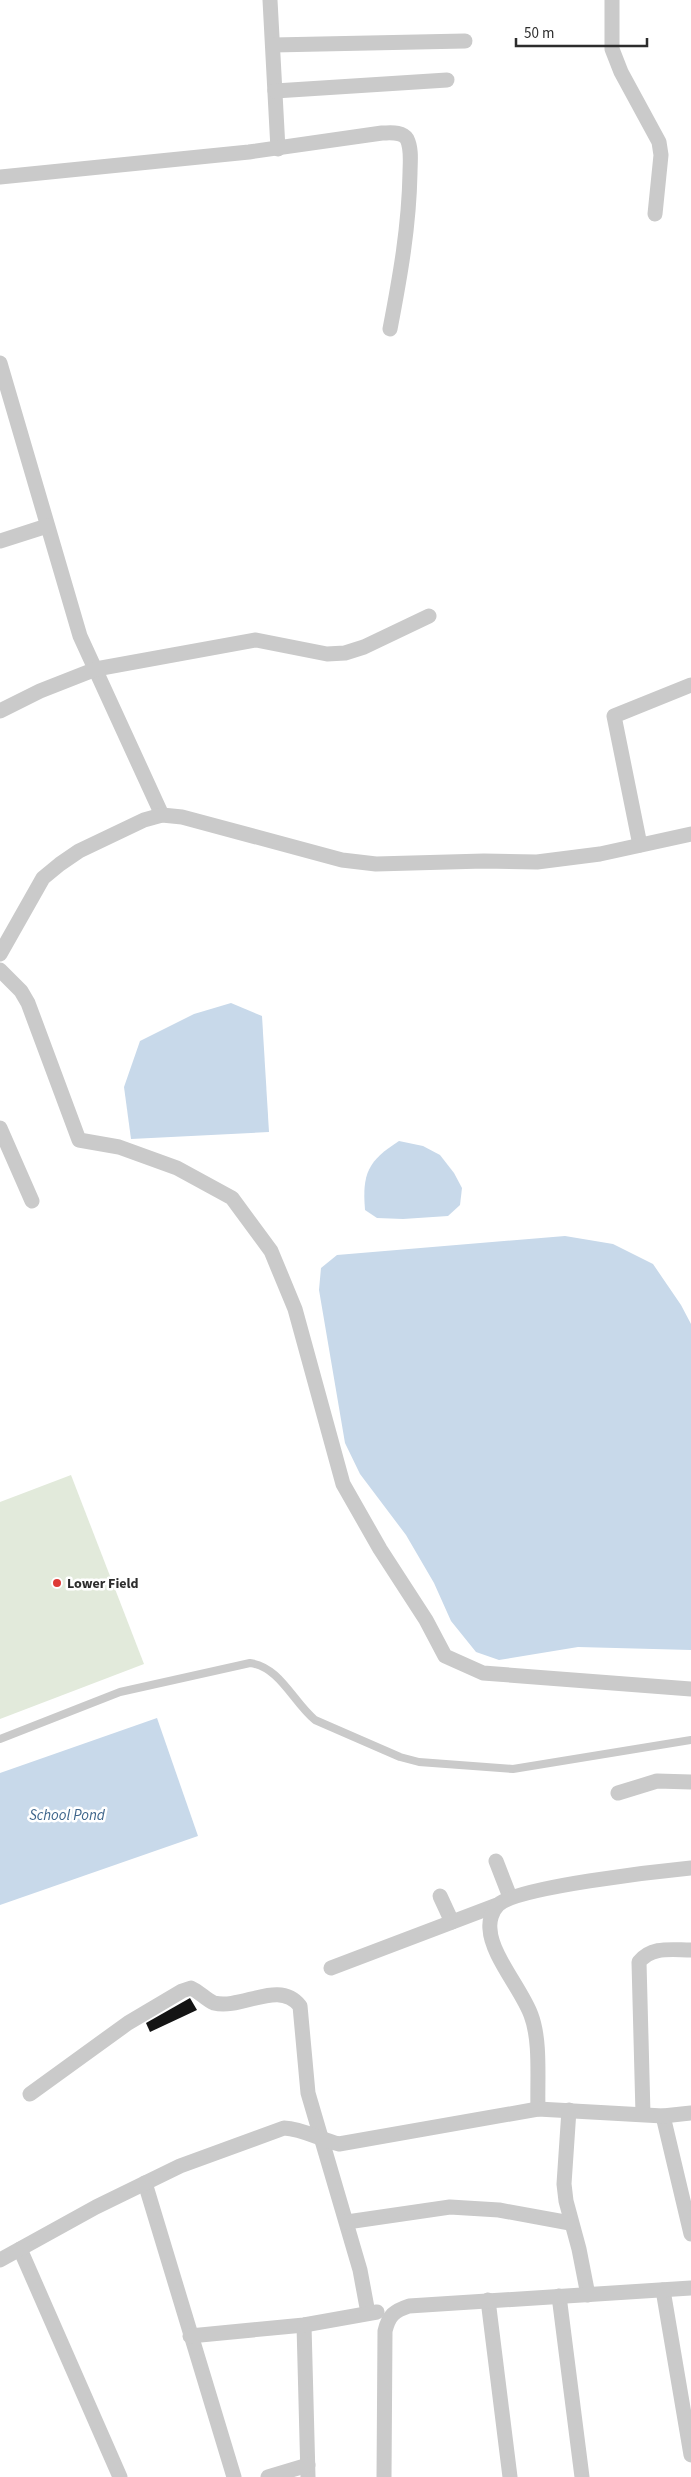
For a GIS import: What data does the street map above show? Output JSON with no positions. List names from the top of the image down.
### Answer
{
  "water": ["School Pond"],
  "places": ["Lower Field"],
  "scale_bar": "50 m"
}
